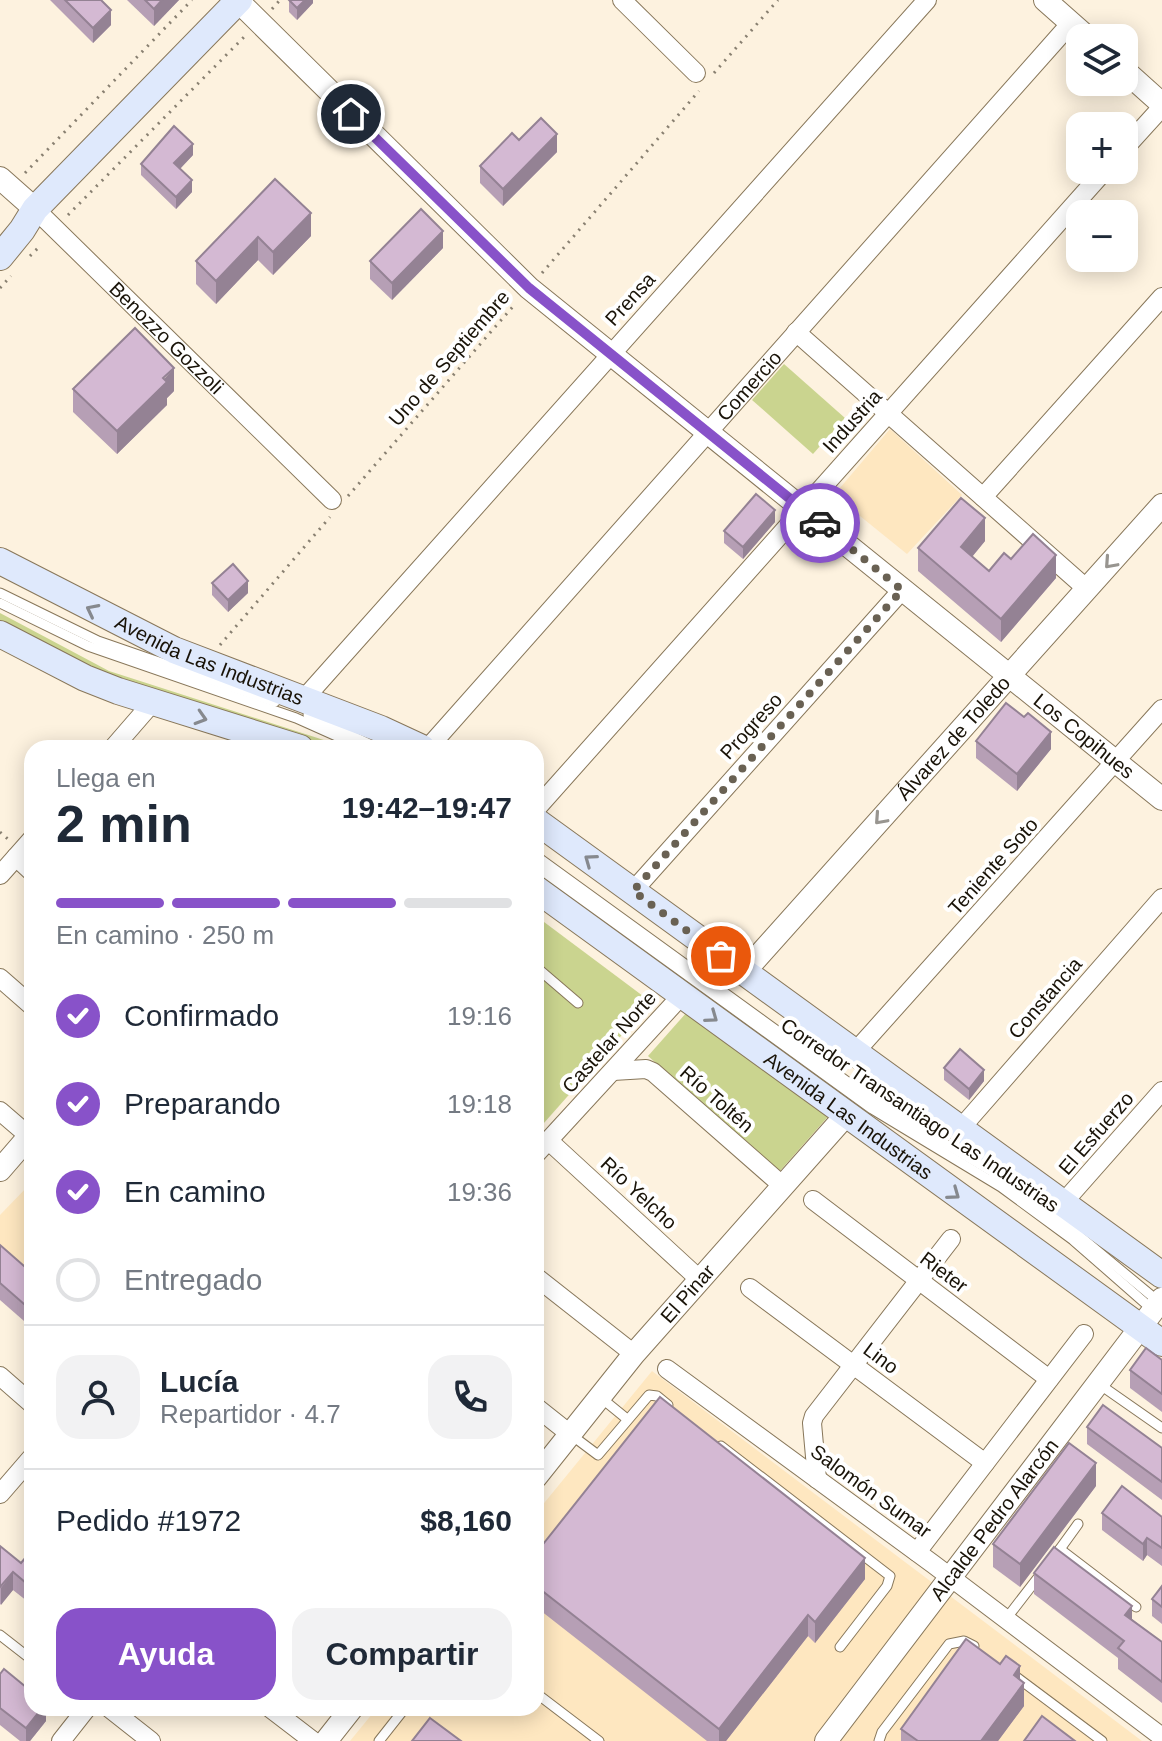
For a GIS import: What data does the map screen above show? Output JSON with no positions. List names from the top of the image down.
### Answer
{
  "streets": {
    "main road": ["Avenida Las Industrias"],
    "street": [
      "Prensa",
      "Benozzo Gozzoli",
      "Comercio",
      "Industria",
      "Progreso",
      "Los Copihues",
      "Álvarez de Toledo",
      "Teniente Soto",
      "Constancia",
      "Castelar Norte",
      "Río Toltén",
      "El Esfuerzo",
      "Río Yelcho",
      "Rieter",
      "El Pinar",
      "Lino",
      "Salomón Sumar",
      "Alcalde Pedro Alarcón"
    ],
    "lane": ["Corredor Transantiago Las Industrias"],
    "path": ["Uno de Septiembre"]
  },
  "crossings": [
    ["Prensa", "Avenida Las Industrias"],
    ["Prensa", "Los Copihues"],
    ["Uno de Septiembre", "Avenida Las Industrias"],
    ["Uno de Septiembre", "Los Copihues"],
    ["Comercio", "Los Copihues"],
    ["Industria", "Los Copihues"],
    ["Avenida Las Industrias", "Castelar Norte"],
    ["Avenida Las Industrias", "Corredor Transantiago Las Industrias"],
    ["Avenida Las Industrias", "El Pinar"],
    ["Avenida Las Industrias", "Alcalde Pedro Alarcón"],
    ["Progreso", "Los Copihues"],
    ["Los Copihues", "Álvarez de Toledo"],
    ["Los Copihues", "Teniente Soto"],
    ["Castelar Norte", "Río Toltén"],
    ["Río Toltén", "El Pinar"],
    ["Corredor Transantiago Las Industrias", "Alcalde Pedro Alarcón"],
    ["Río Yelcho", "El Pinar"],
    ["Salomón Sumar", "Alcalde Pedro Alarcón"]
  ],
  "one_way": ["Álvarez de Toledo"],
  "page": {
    "map_buttons": ["+", "−"],
    "heading": ["2 min", "Llega en", "19:42–19:47"],
    "panel": [
      "Lucía",
      "Repartidor · 4.7",
      "Pedido #1972",
      "$8,160"
    ],
    "bar": "En camino · 250 m",
    "list": [
      ["Confirmado", "19:16"],
      ["Preparando", "19:18"],
      ["En camino", "19:36"],
      "Entregado"
    ],
    "buttons": ["Ayuda", "Compartir"]
  }
}
